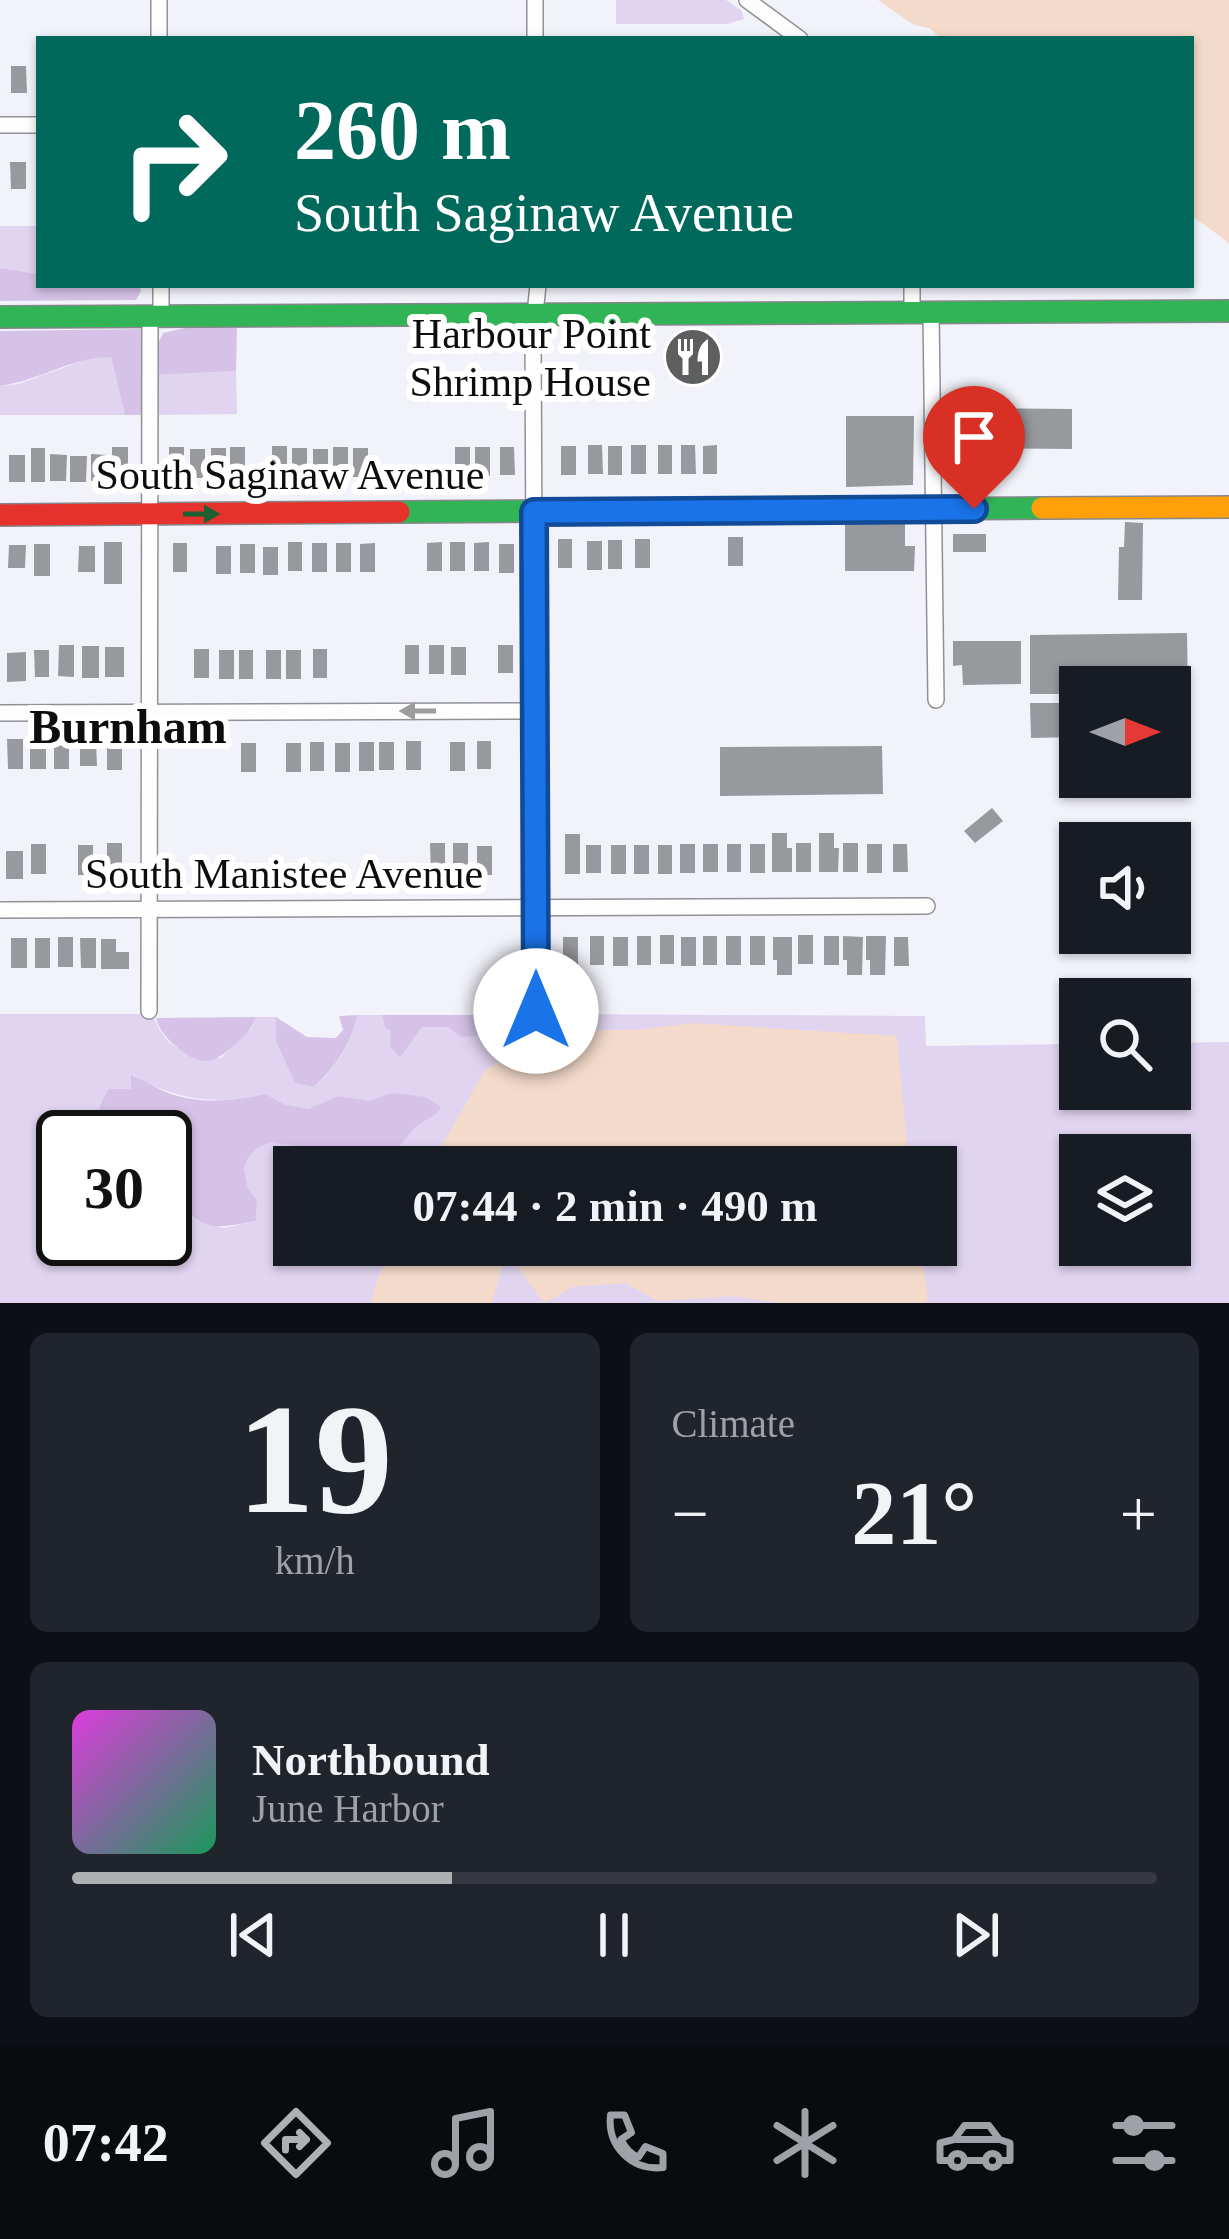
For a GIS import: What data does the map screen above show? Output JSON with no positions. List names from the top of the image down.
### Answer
{
  "streets": {
    "street": ["South Saginaw Avenue", "South Manistee Avenue"]
  },
  "districts": ["Burnham"],
  "places": {
    "restaurant": ["Harbour Point Shrimp House"]
  },
  "north": "right",
  "page": {
    "turn": ["260 m", "South Saginaw Avenue"],
    "limit": "30",
    "trip": "07:44 · 2 min · 490 m",
    "tile": [
      ["19", "km/h"],
      "Climate"
    ],
    "heat": ["−", "21°", "+"],
    "song": ["Northbound", "June Harbor"],
    "tabs": "07:42"
  }
}
